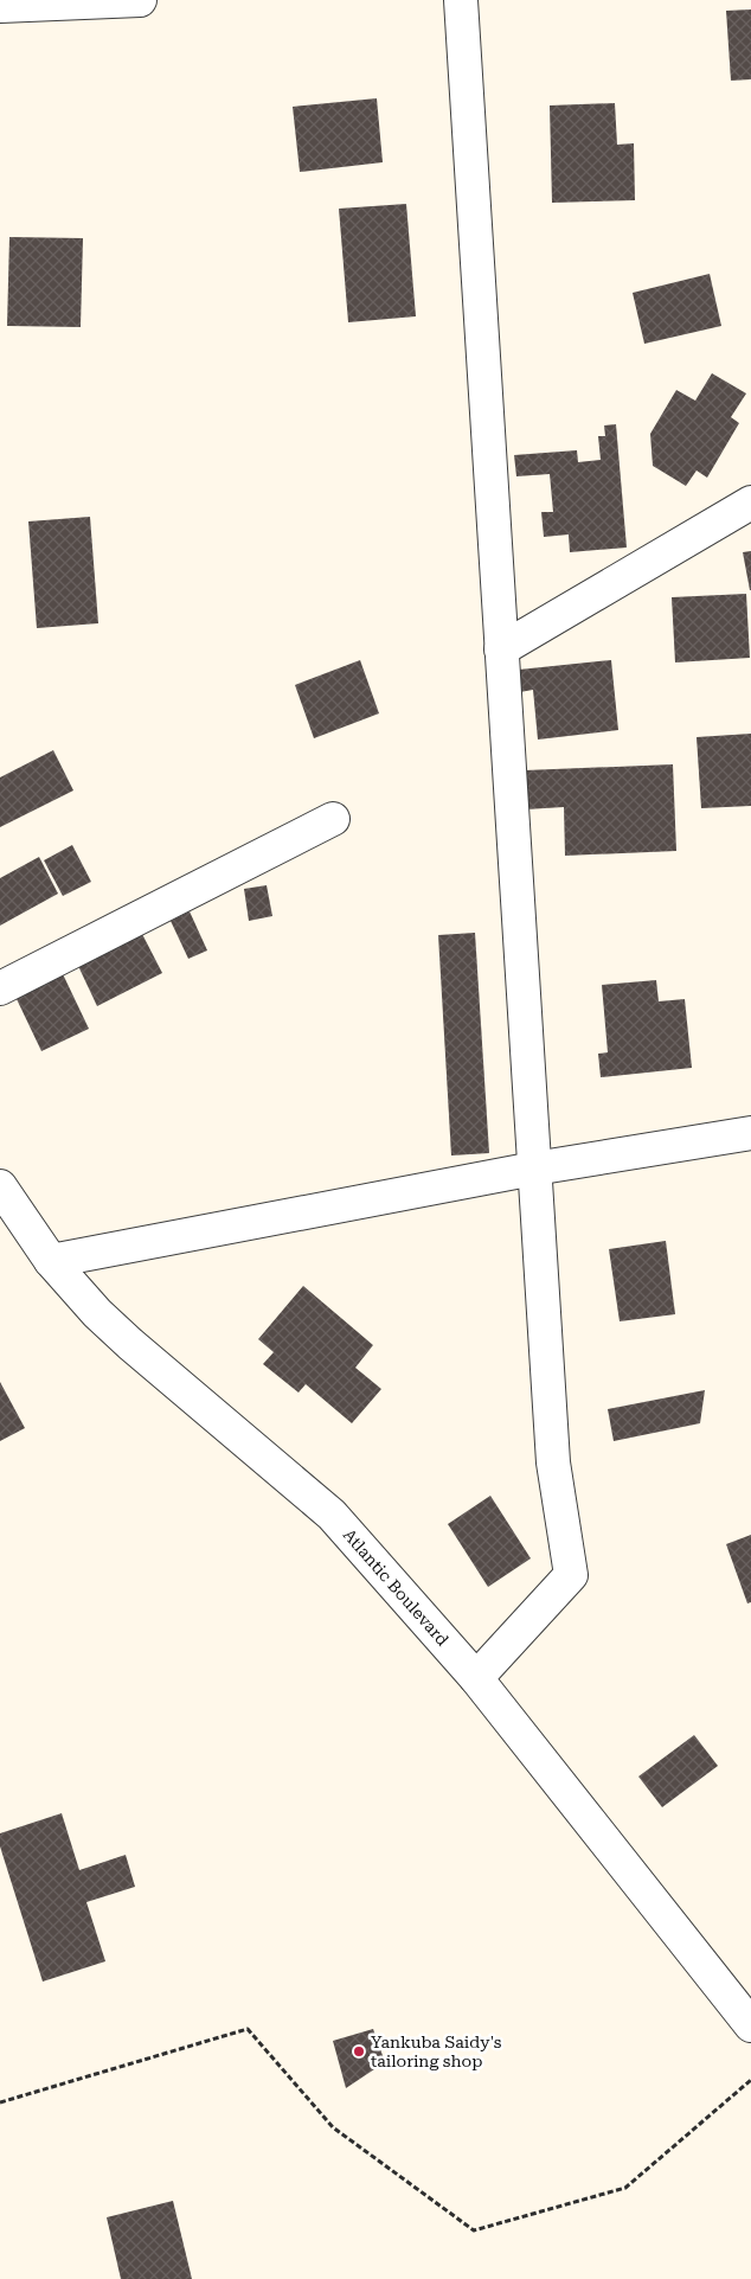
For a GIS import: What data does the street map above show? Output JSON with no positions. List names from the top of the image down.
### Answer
{
  "streets": {
    "street": ["Atlantic Boulevard"]
  },
  "places": ["Yankuba Saidy's tailoring shop"]
}
